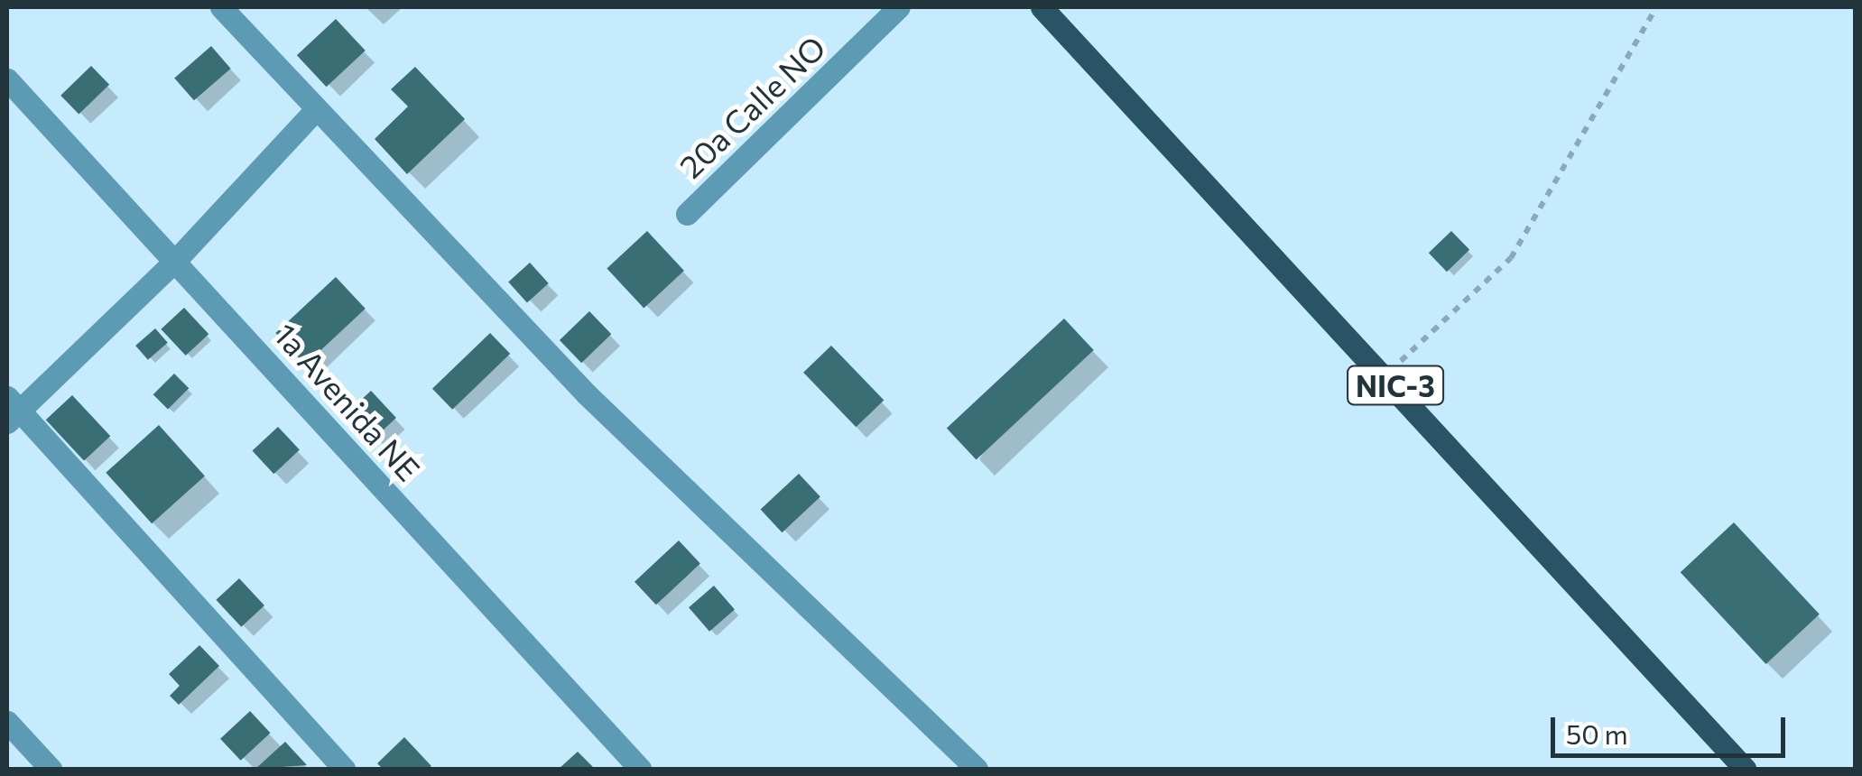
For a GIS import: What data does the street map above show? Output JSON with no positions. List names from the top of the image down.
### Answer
{
  "streets": {
    "main road": ["NIC-3"],
    "street": ["20a Calle NO", "1a Avenida NE"]
  },
  "scale_bar": "50 m"
}
